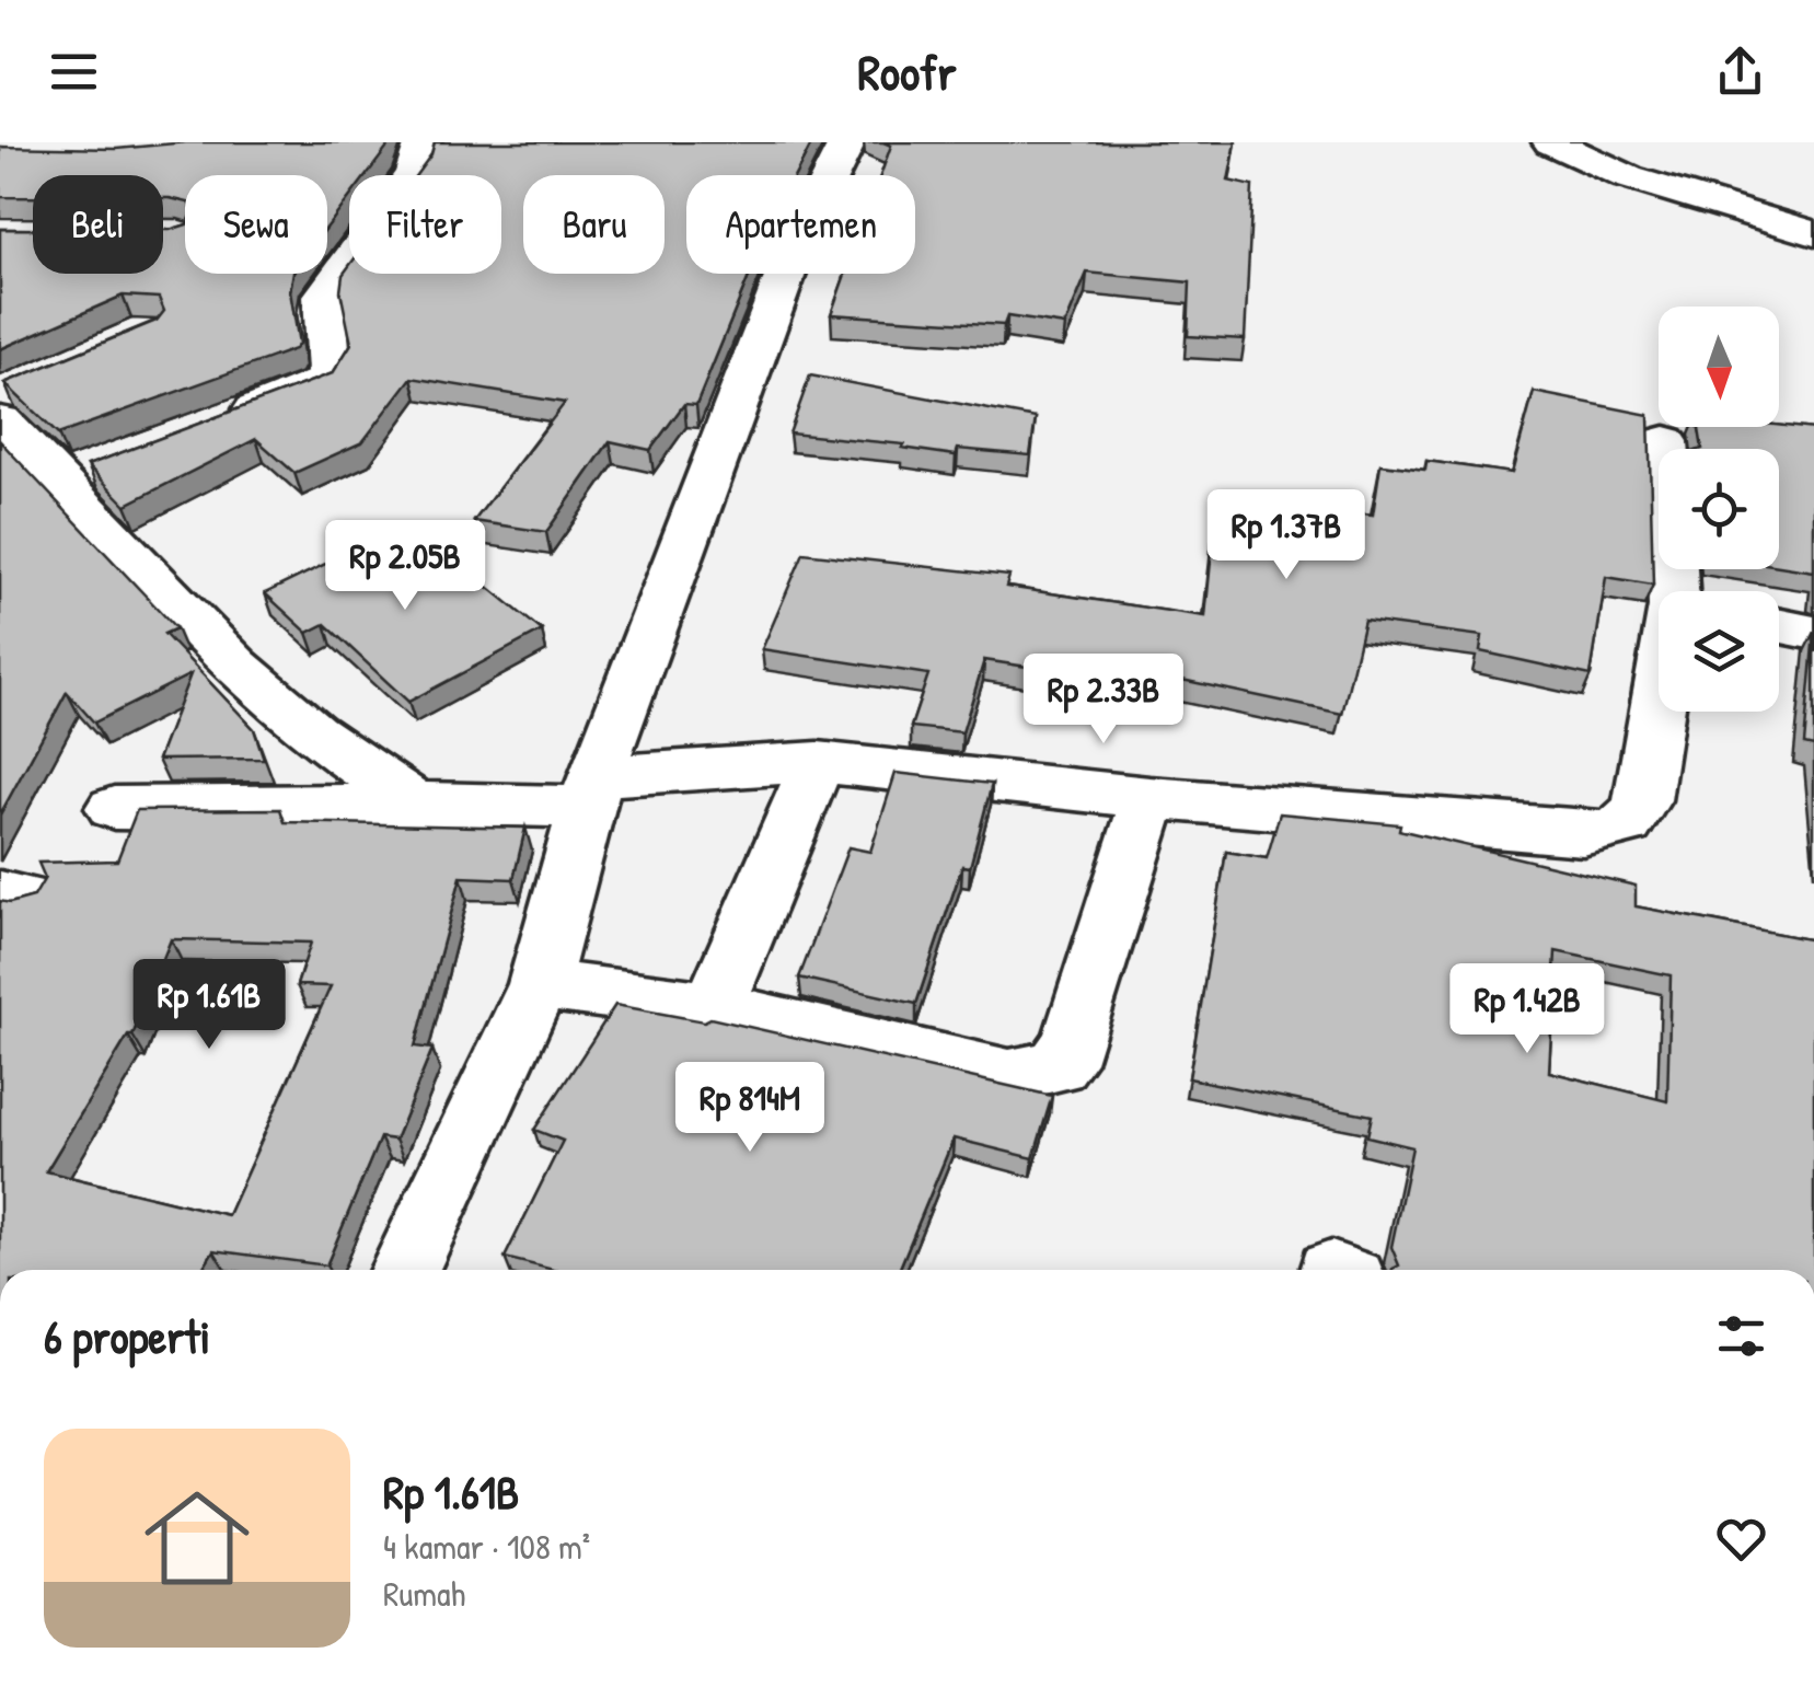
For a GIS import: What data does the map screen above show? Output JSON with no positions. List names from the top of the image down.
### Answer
{
  "north": "bottom",
  "page": {
    "header": "Roofr",
    "chip": [
      "Beli",
      "Sewa",
      "Filter",
      "Baru",
      "Apartemen"
    ],
    "price": [
      "Rp 1.37B",
      "Rp 2.05B",
      "Rp 2.33B",
      "Rp 1.61B",
      "Rp 1.42B",
      "Rp 814M"
    ],
    "heading": "6 properti",
    "list": [
      {
        "name": "Rp 1.61B",
        "note": "4 kamar · 108 m² · Rumah"
      }
    ]
  }
}
